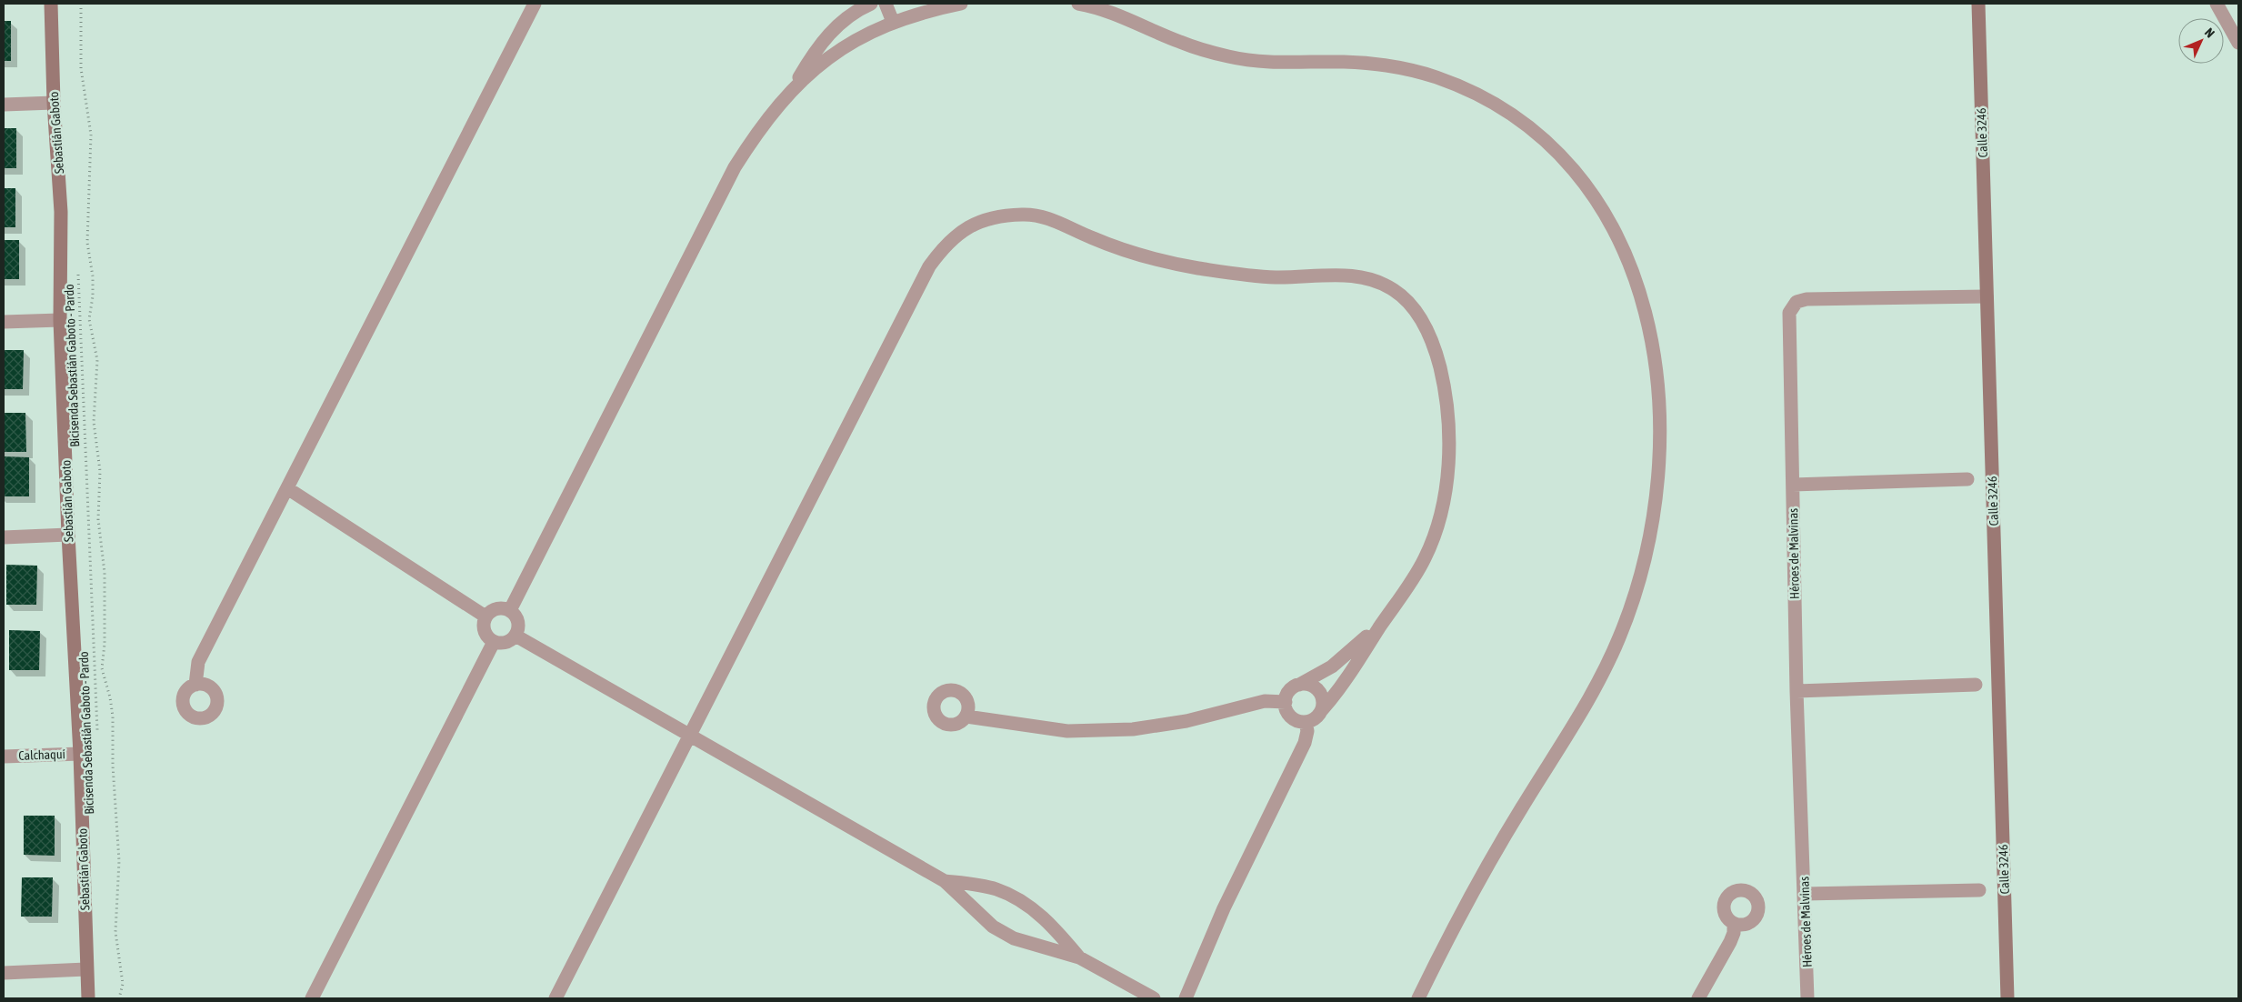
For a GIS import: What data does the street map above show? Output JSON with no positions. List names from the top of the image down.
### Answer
{
  "streets": {
    "street": [
      "Sebastián Gaboto",
      "Calle 3246",
      "Héroes de Malvinas",
      "Calchaquí"
    ],
    "path": ["Bicisenda Sebastián Gaboto - Pardo"]
  },
  "crossings": [
    ["Sebastián Gaboto", "Calchaquí"],
    ["Calle 3246", "Héroes de Malvinas"]
  ],
  "north": "top right"
}
